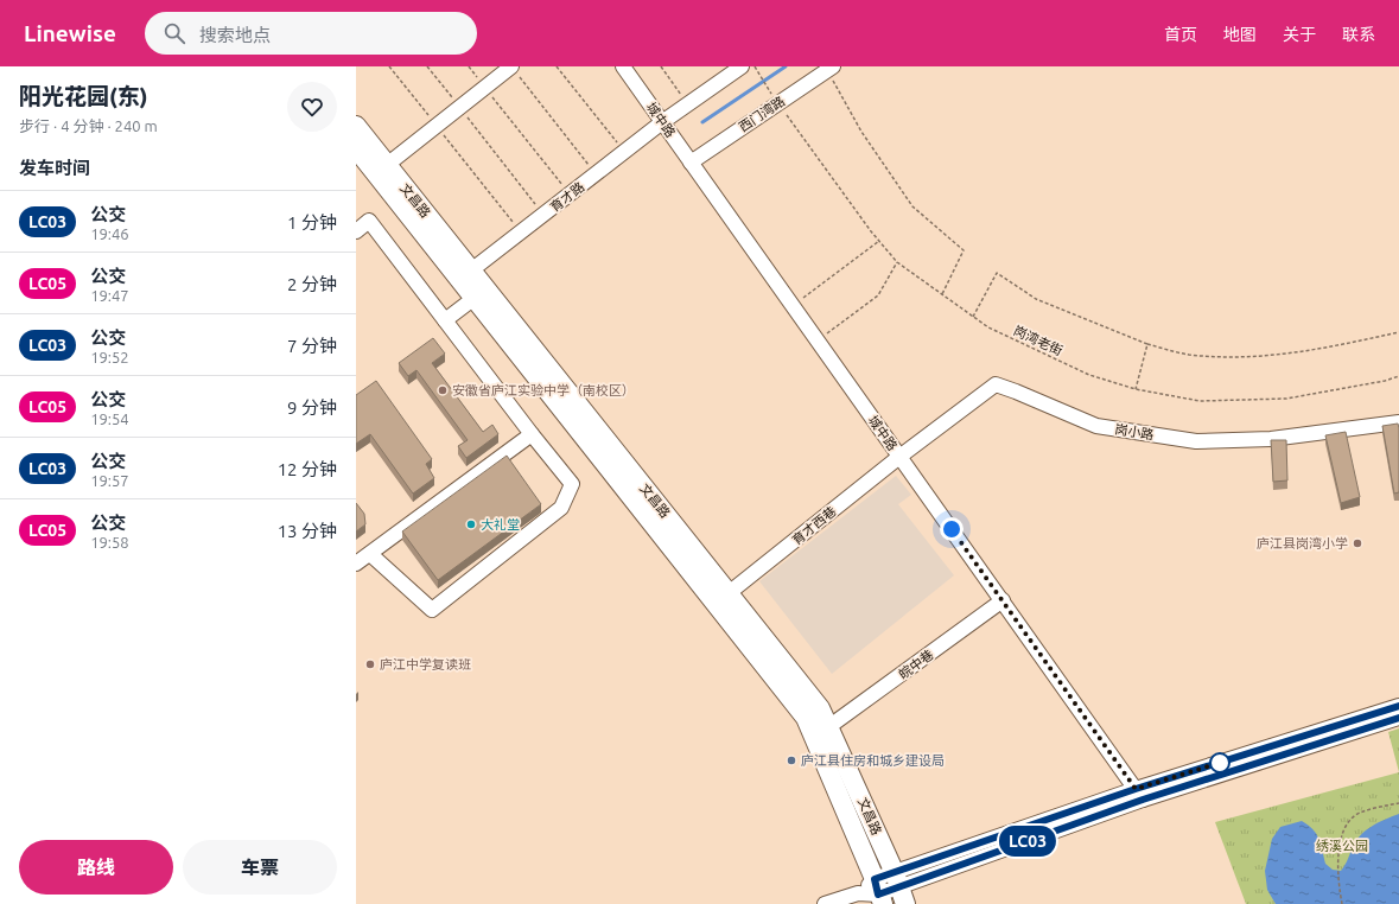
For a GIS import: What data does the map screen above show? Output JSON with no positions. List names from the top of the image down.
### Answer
{
  "streets": {
    "main road": ["文昌路"],
    "street": [
      "西门湾路",
      "城中路",
      "育才路",
      "岗小路",
      "育才西巷",
      "皖中巷"
    ],
    "path": ["岗湾老街"]
  },
  "crossings": [
    ["西门湾路", "城中路"],
    ["西门湾路", "岗湾老街"],
    ["城中路", "育才路"],
    ["城中路", "岗小路"],
    ["城中路", "育才西巷"],
    ["城中路", "皖中巷"],
    ["育才路", "文昌路"],
    ["文昌路", "育才西巷"],
    ["文昌路", "皖中巷"],
    ["岗小路", "育才西巷"]
  ],
  "parks": ["绣溪公园"],
  "places": [
    "安徽省庐江实验中学（南校区）",
    "大礼堂",
    "庐江县岗湾小学",
    "庐江中学复读班",
    "庐江县住房和城乡建设局"
  ],
  "lines": ["bus line LC03"],
  "page": {
    "header": "Linewise",
    "search": "搜索地点",
    "nav": [
      "首页",
      "地图",
      "关于",
      "联系"
    ],
    "heading": [
      ["阳光花园(东)", "步行 · 4 分钟 · 240 m"],
      "发车时间"
    ],
    "on_map": "LC03",
    "list": [
      {
        "mark": "LC03",
        "name": "公交",
        "note": "19:46",
        "value": "1 分钟"
      },
      {
        "mark": "LC05",
        "name": "公交",
        "note": "19:47",
        "value": "2 分钟"
      },
      {
        "mark": "LC03",
        "name": "公交",
        "note": "19:52",
        "value": "7 分钟"
      },
      {
        "mark": "LC05",
        "name": "公交",
        "note": "19:54",
        "value": "9 分钟"
      },
      {
        "mark": "LC03",
        "name": "公交",
        "note": "19:57",
        "value": "12 分钟"
      },
      {
        "mark": "LC05",
        "name": "公交",
        "note": "19:58",
        "value": "13 分钟"
      }
    ],
    "buttons": ["路线", "车票"]
  }
}
